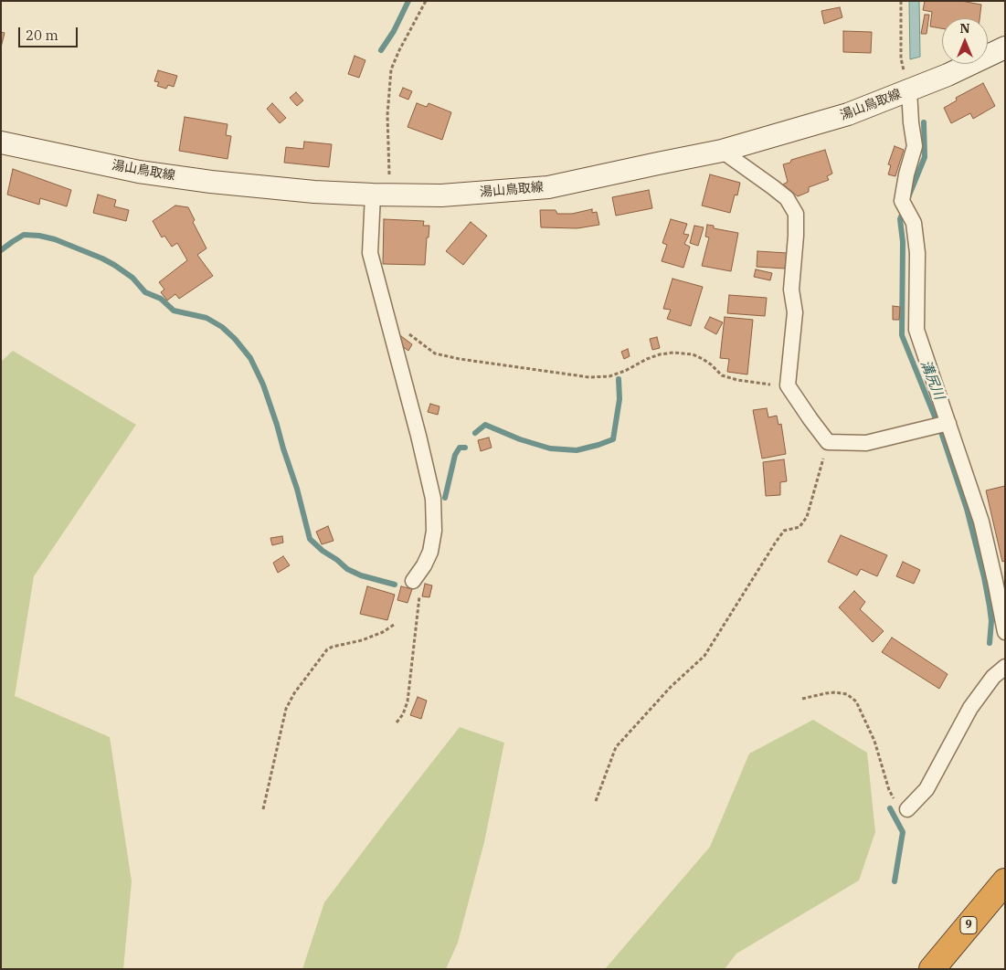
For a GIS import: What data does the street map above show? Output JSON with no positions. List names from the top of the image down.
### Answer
{
  "streets": {
    "highway": ["9"],
    "main road": ["湯山鳥取線"]
  },
  "water": ["溝尻川"],
  "scale_bar": "20 m",
  "north": "top"
}
